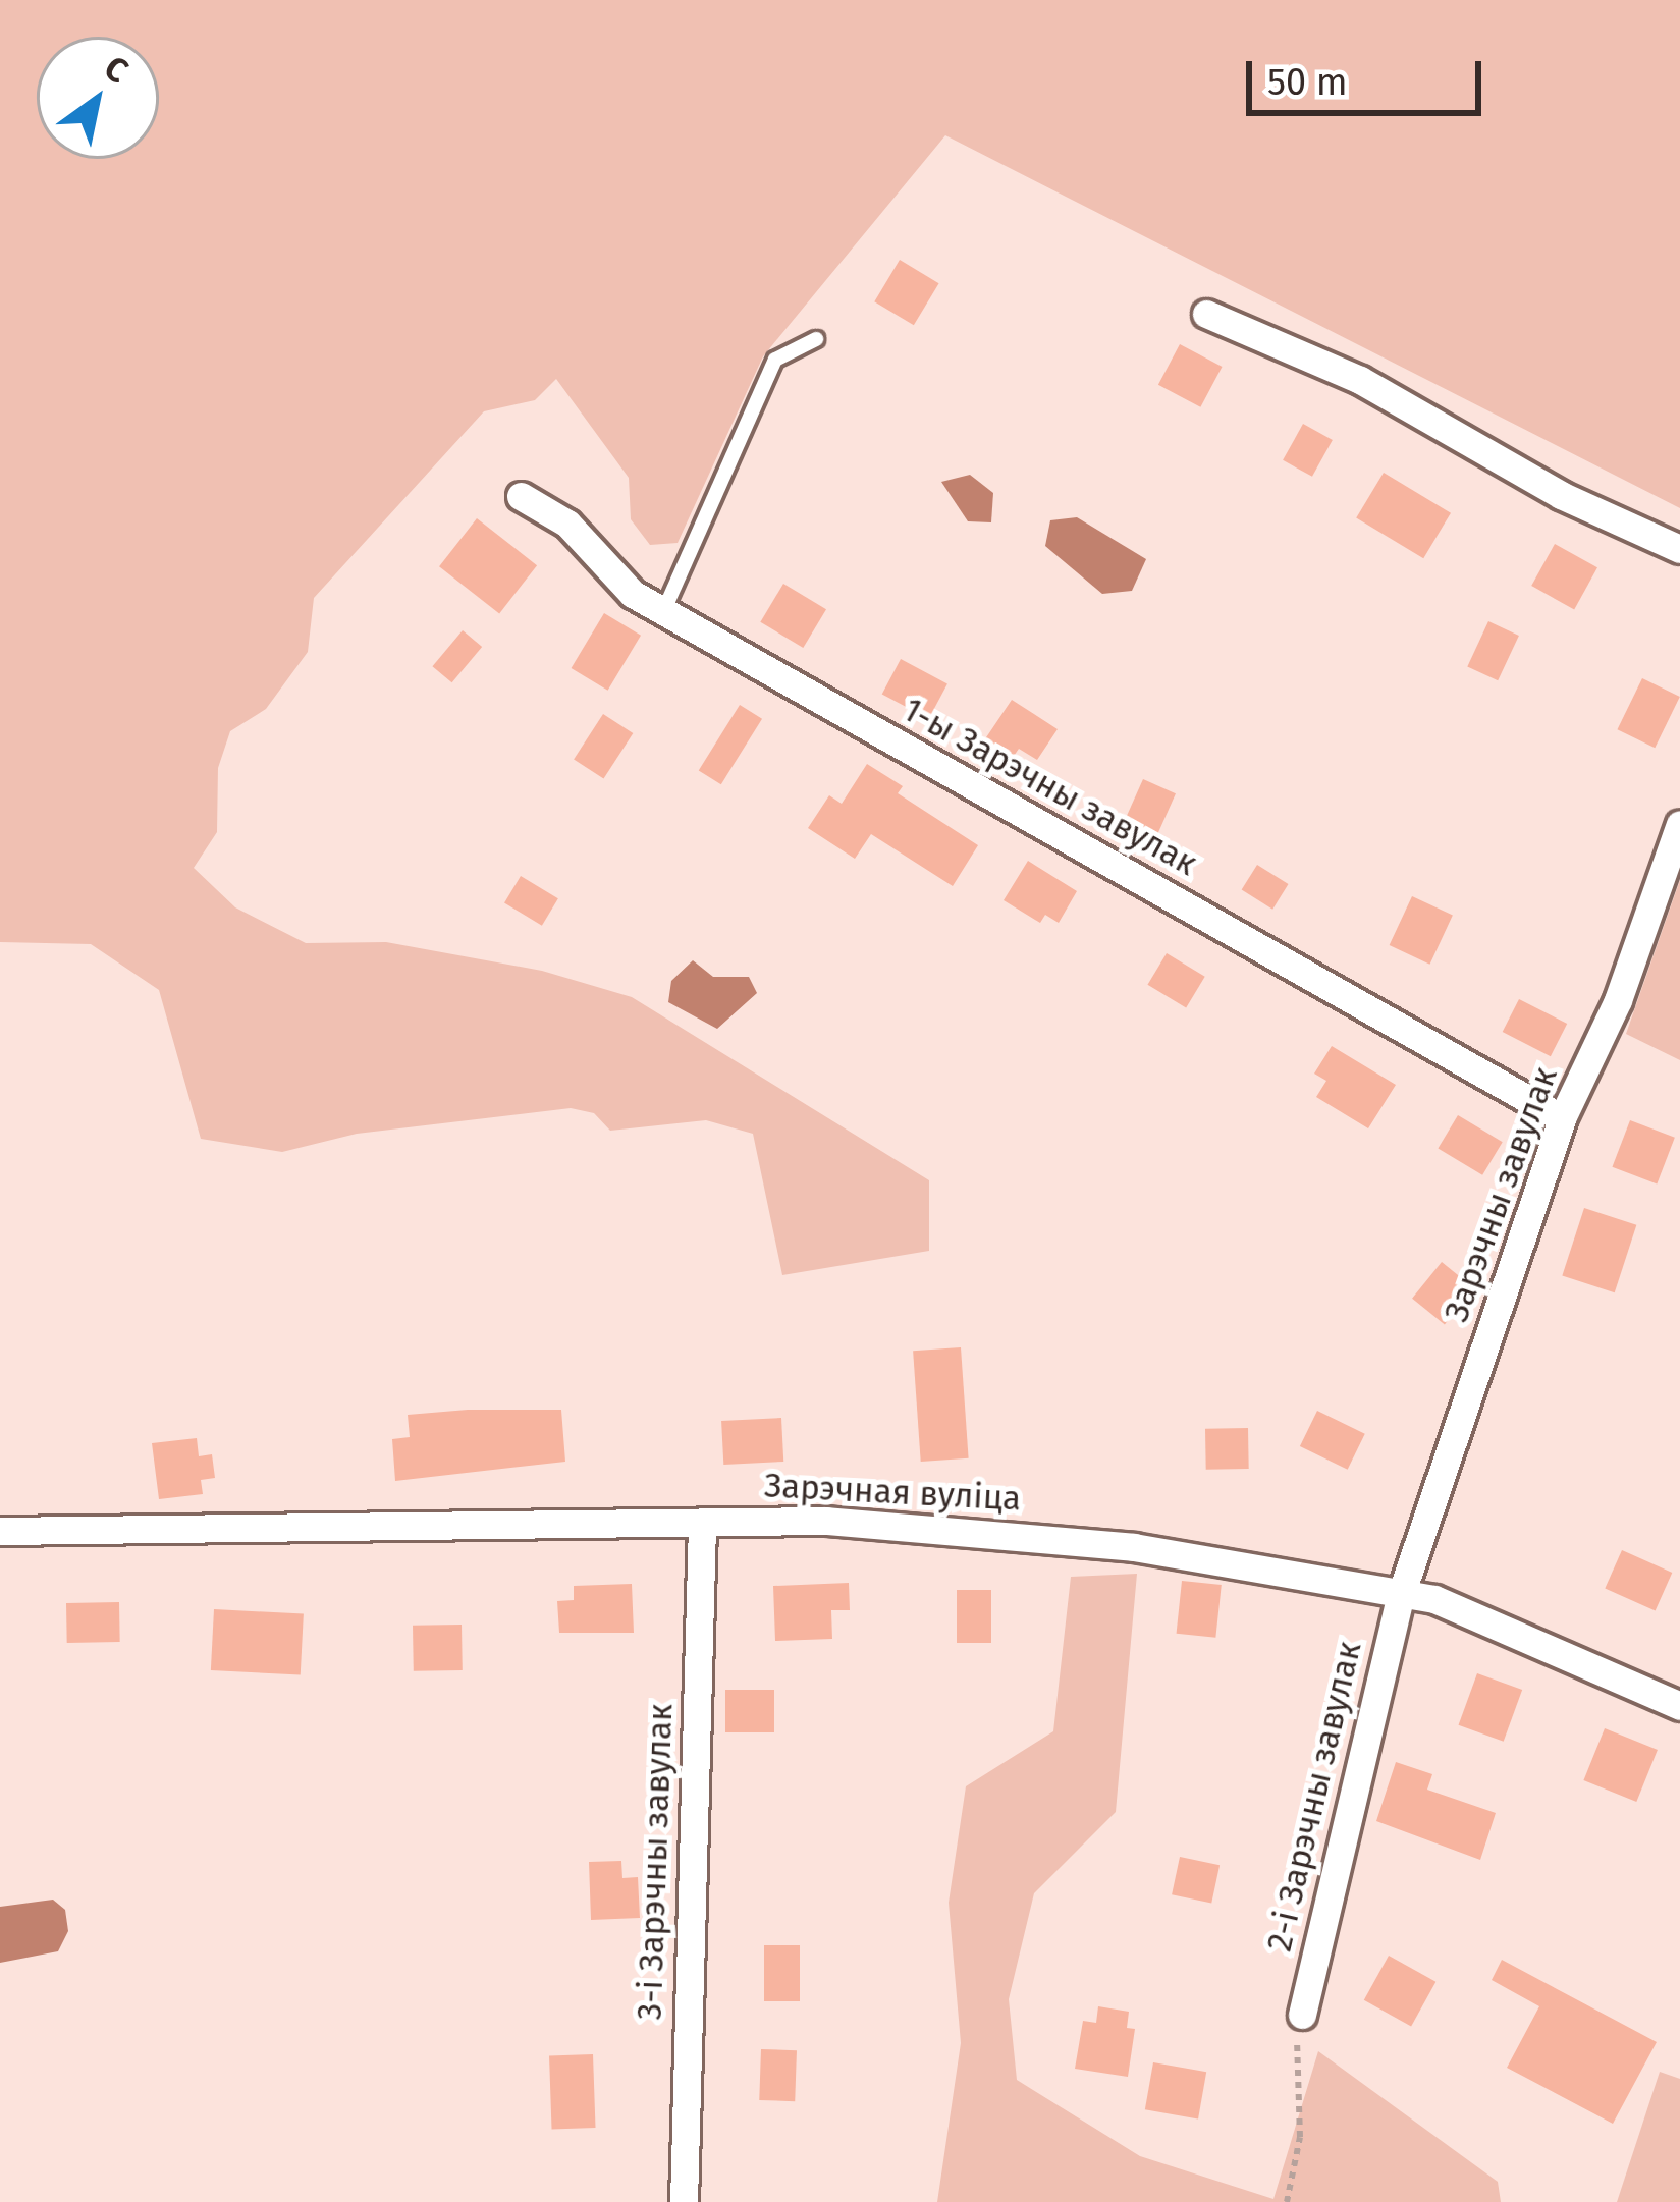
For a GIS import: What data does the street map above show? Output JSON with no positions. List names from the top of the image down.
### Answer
{
  "streets": {
    "street": [
      "1-ы Зарэчны завулак",
      "Зарэчны завулак",
      "Зарэчная вуліца",
      "2-і Зарэчны завулак",
      "3-і Зарэчны завулак"
    ]
  },
  "crossings": [
    ["1-ы Зарэчны завулак", "Зарэчны завулак"],
    ["Зарэчны завулак", "Зарэчная вуліца"],
    ["Зарэчны завулак", "2-і Зарэчны завулак"],
    ["Зарэчная вуліца", "2-і Зарэчны завулак"],
    ["Зарэчная вуліца", "3-і Зарэчны завулак"]
  ],
  "scale_bar": "50 m",
  "north": "top right"
}
